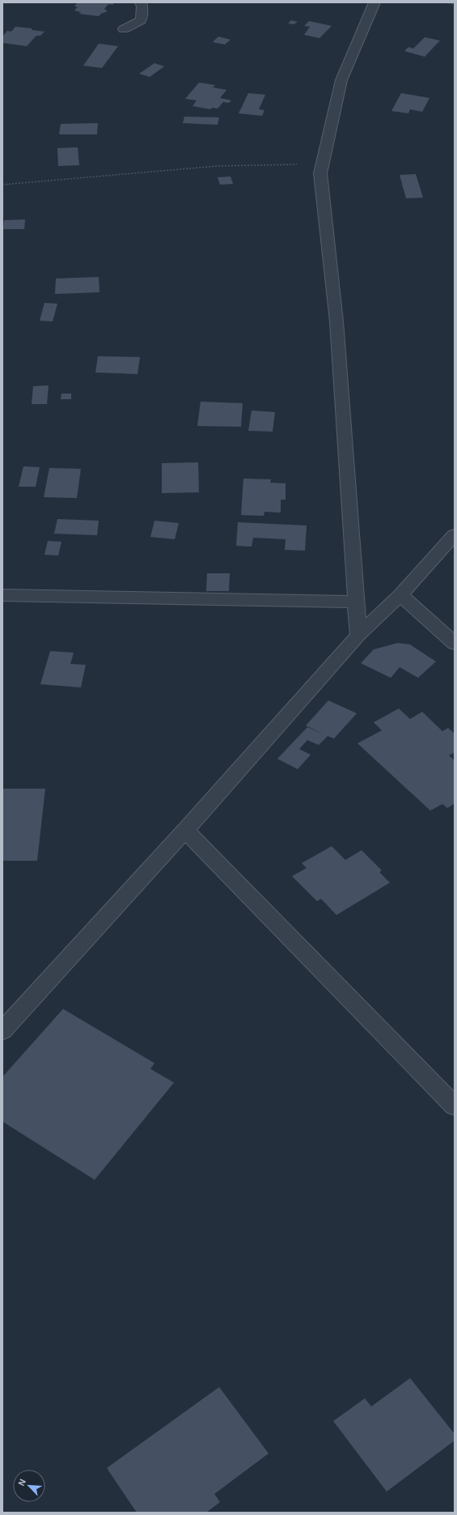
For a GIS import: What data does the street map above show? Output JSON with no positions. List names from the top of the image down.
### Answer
{
  "north": "top left"
}
